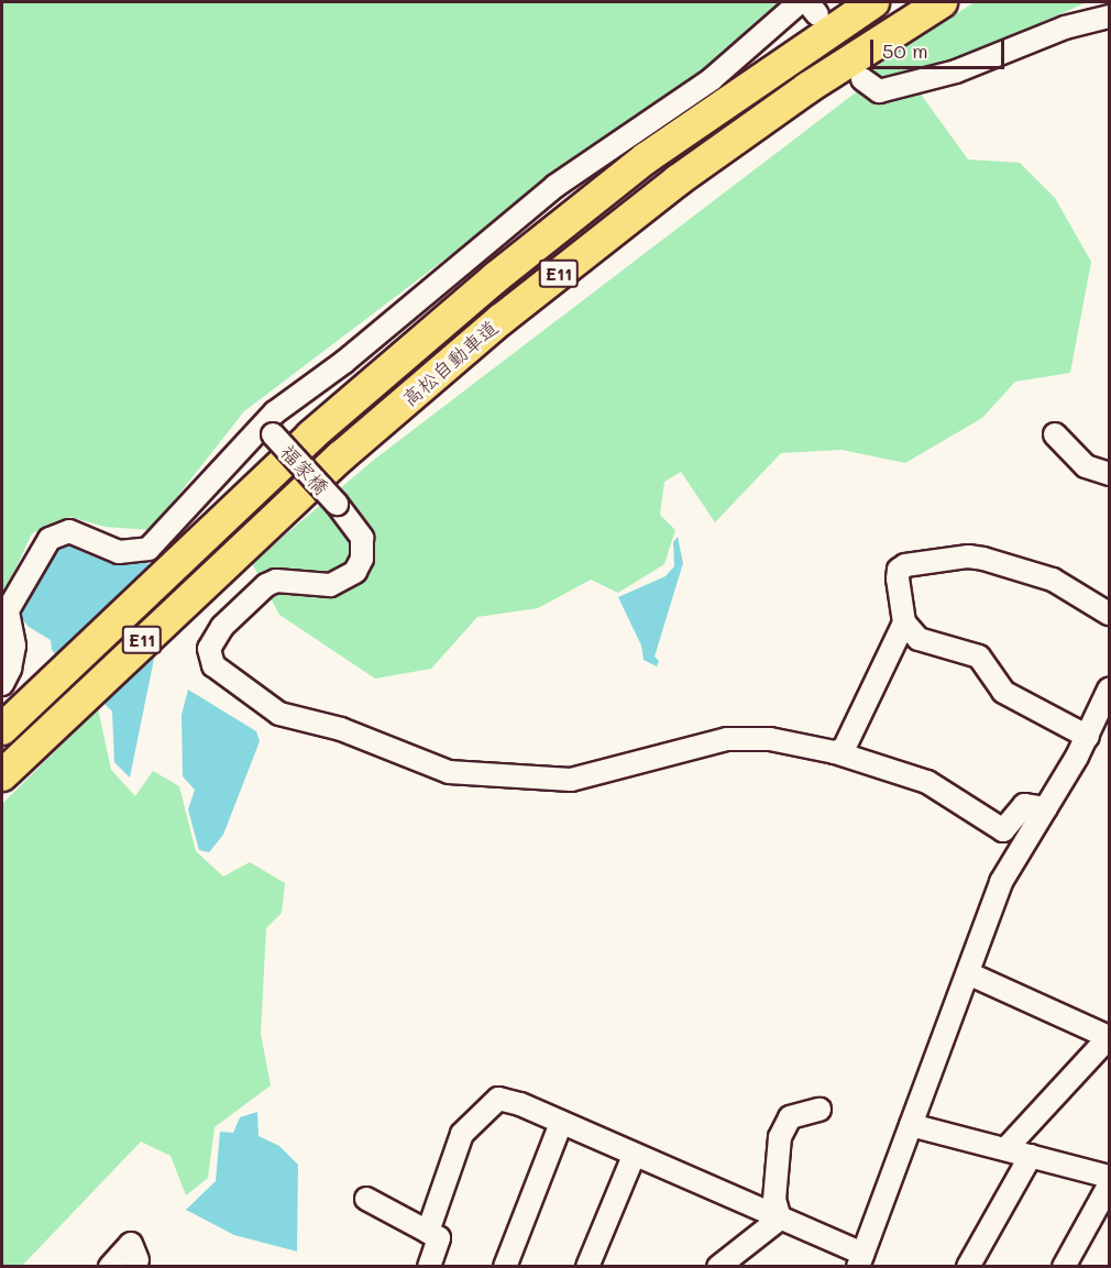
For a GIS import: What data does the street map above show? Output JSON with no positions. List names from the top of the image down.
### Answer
{
  "streets": {
    "highway": ["E11", "高松自動車道"],
    "street": ["福家橋"]
  },
  "scale_bar": "50 m"
}
